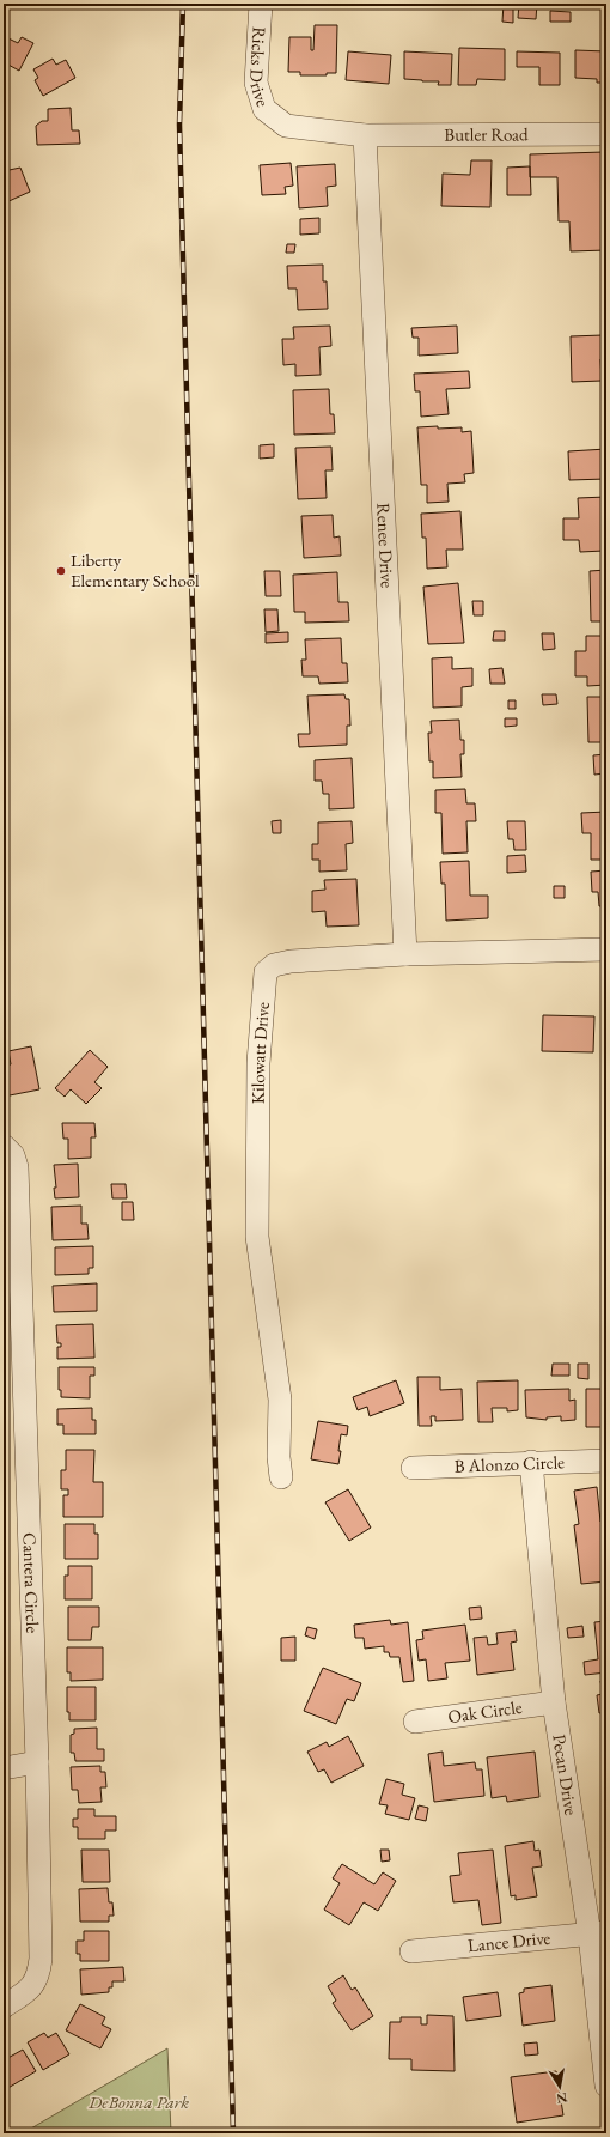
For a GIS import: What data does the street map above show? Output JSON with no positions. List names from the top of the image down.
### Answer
{
  "streets": {
    "street": [
      "Ricks Drive",
      "Butler Road",
      "Renee Drive",
      "Kilowatt Drive",
      "B Alonzo Circle",
      "Cantera Circle",
      "Oak Circle",
      "Pecan Drive",
      "Lance Drive"
    ]
  },
  "crossings": [
    ["Ricks Drive", "Butler Road"],
    ["Ricks Drive", "Renee Drive"],
    ["Butler Road", "Renee Drive"],
    ["Renee Drive", "Kilowatt Drive"],
    ["B Alonzo Circle", "Pecan Drive"],
    ["Oak Circle", "Pecan Drive"],
    ["Pecan Drive", "Lance Drive"]
  ],
  "parks": ["DeBonna Park"],
  "places": ["Liberty Elementary School"],
  "north": "bottom"
}
